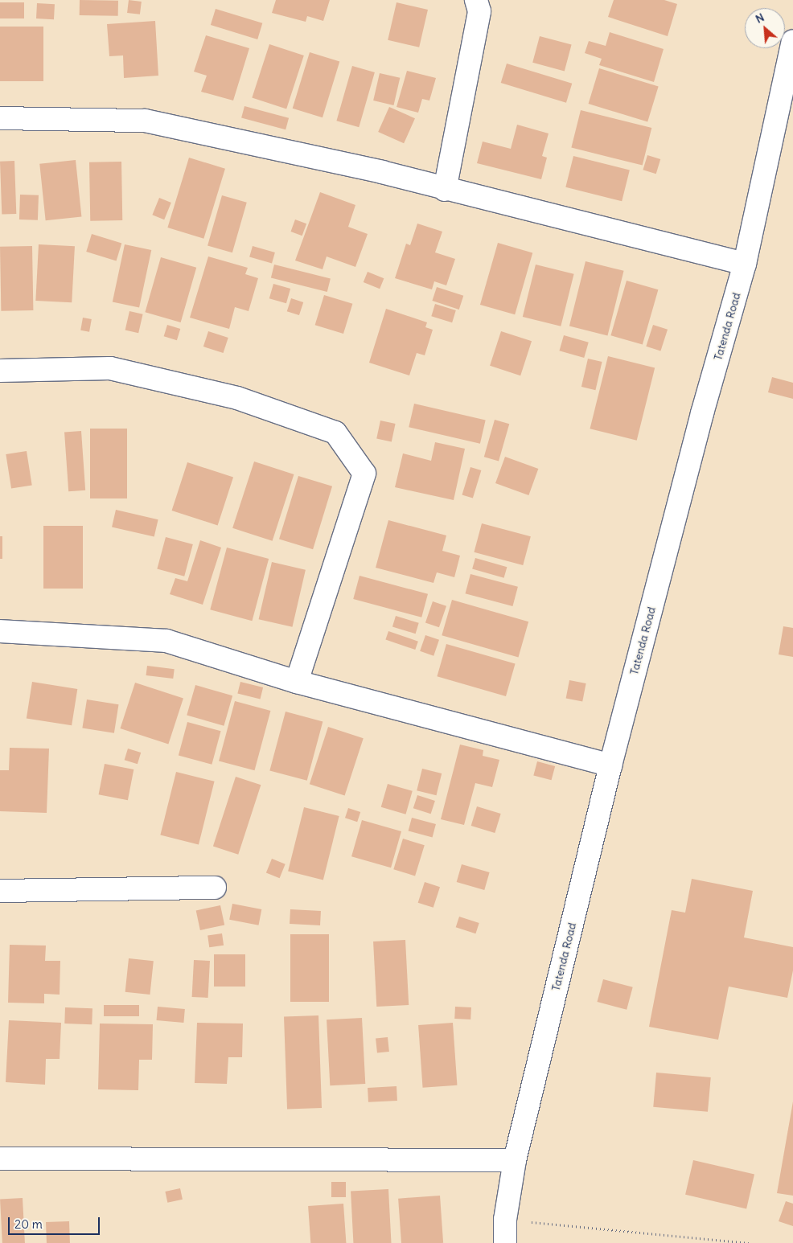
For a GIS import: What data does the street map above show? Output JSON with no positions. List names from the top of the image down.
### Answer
{
  "streets": {
    "street": ["Tatenda Road"]
  },
  "scale_bar": "20 m",
  "north": "top left"
}
